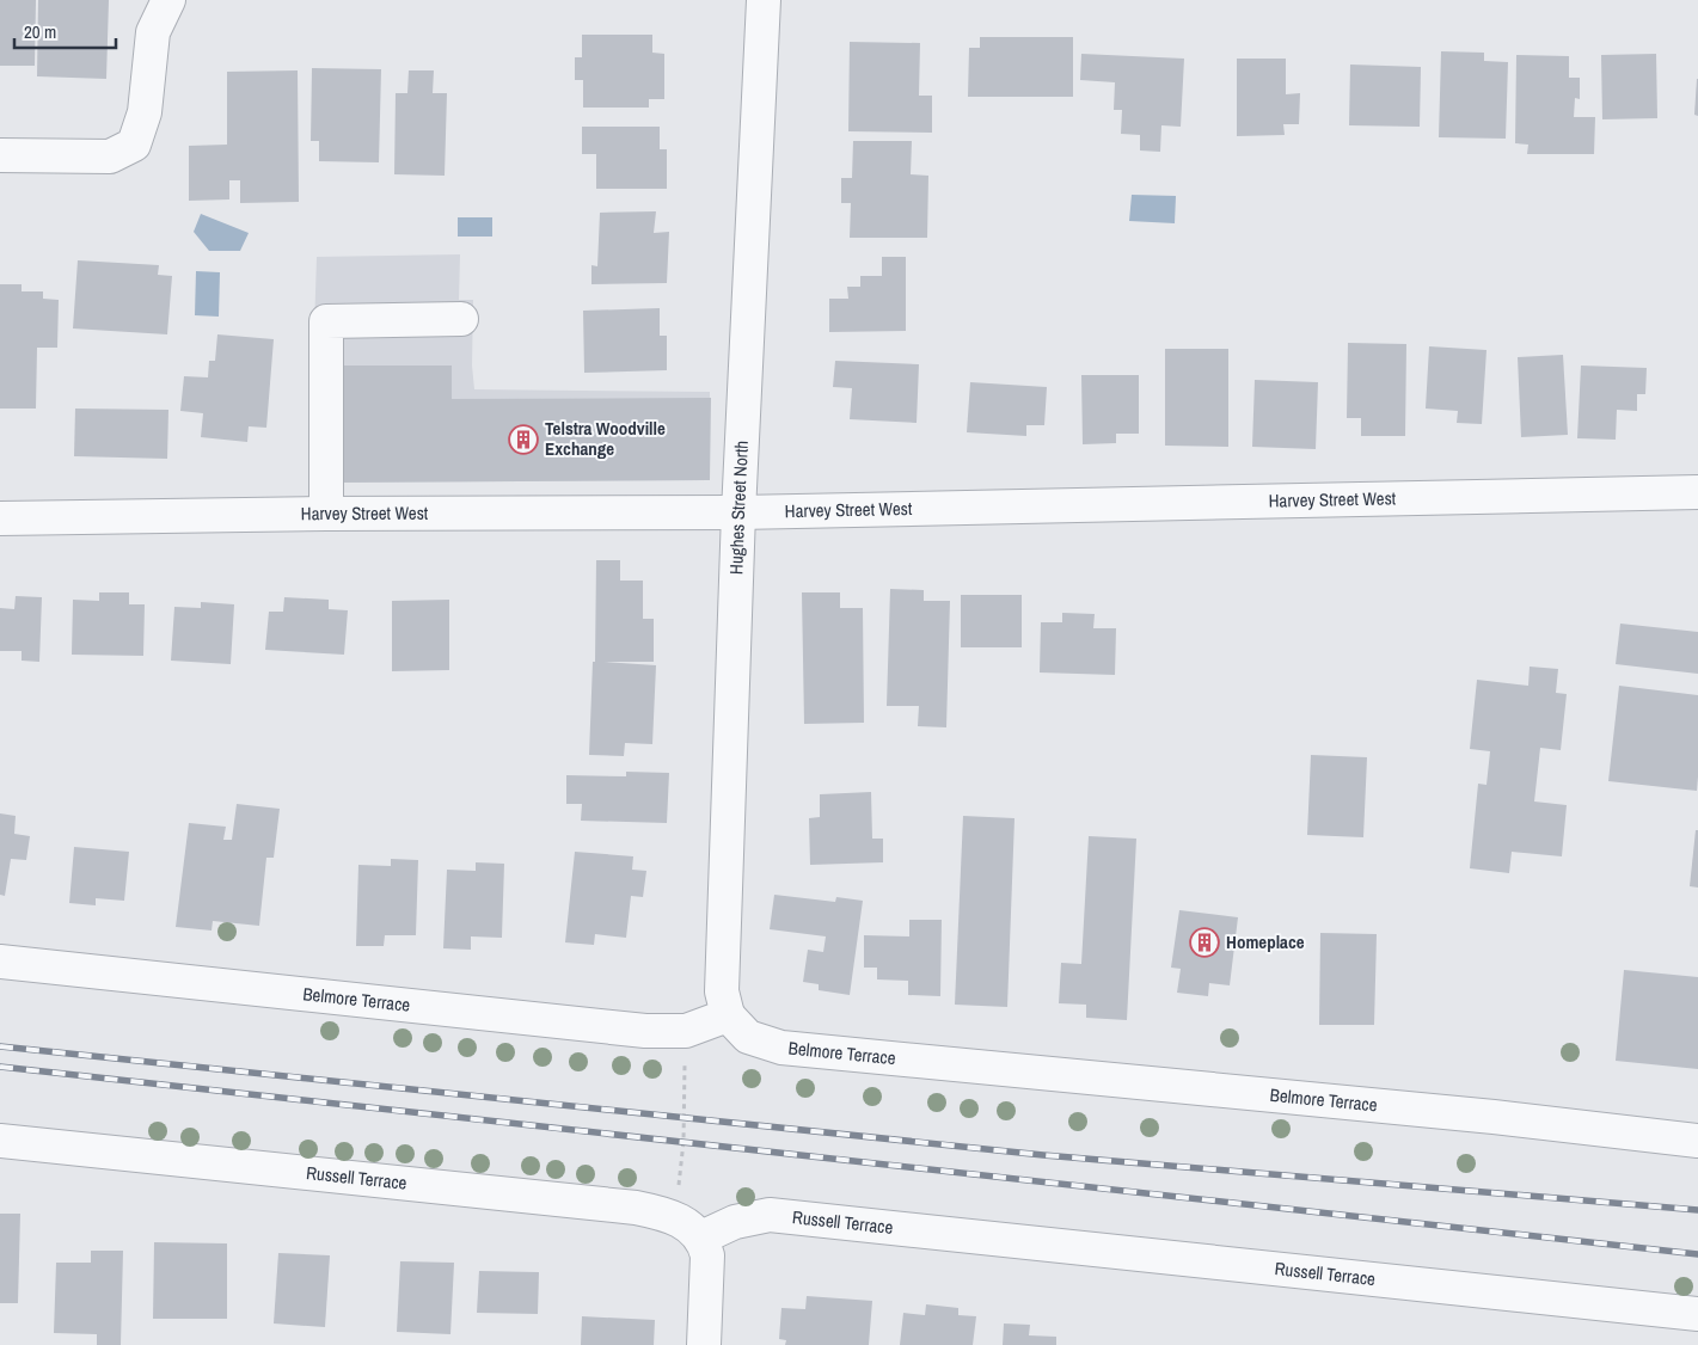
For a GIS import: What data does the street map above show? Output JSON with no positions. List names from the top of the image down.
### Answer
{
  "streets": {
    "street": [
      "Harvey Street West",
      "Hughes Street North",
      "Belmore Terrace",
      "Russell Terrace"
    ]
  },
  "crossings": [
    ["Harvey Street West", "Hughes Street North"],
    ["Hughes Street North", "Belmore Terrace"]
  ],
  "places": {
    "building": ["Telstra Woodville Exchange", "Homeplace"]
  },
  "scale_bar": "20 m"
}
